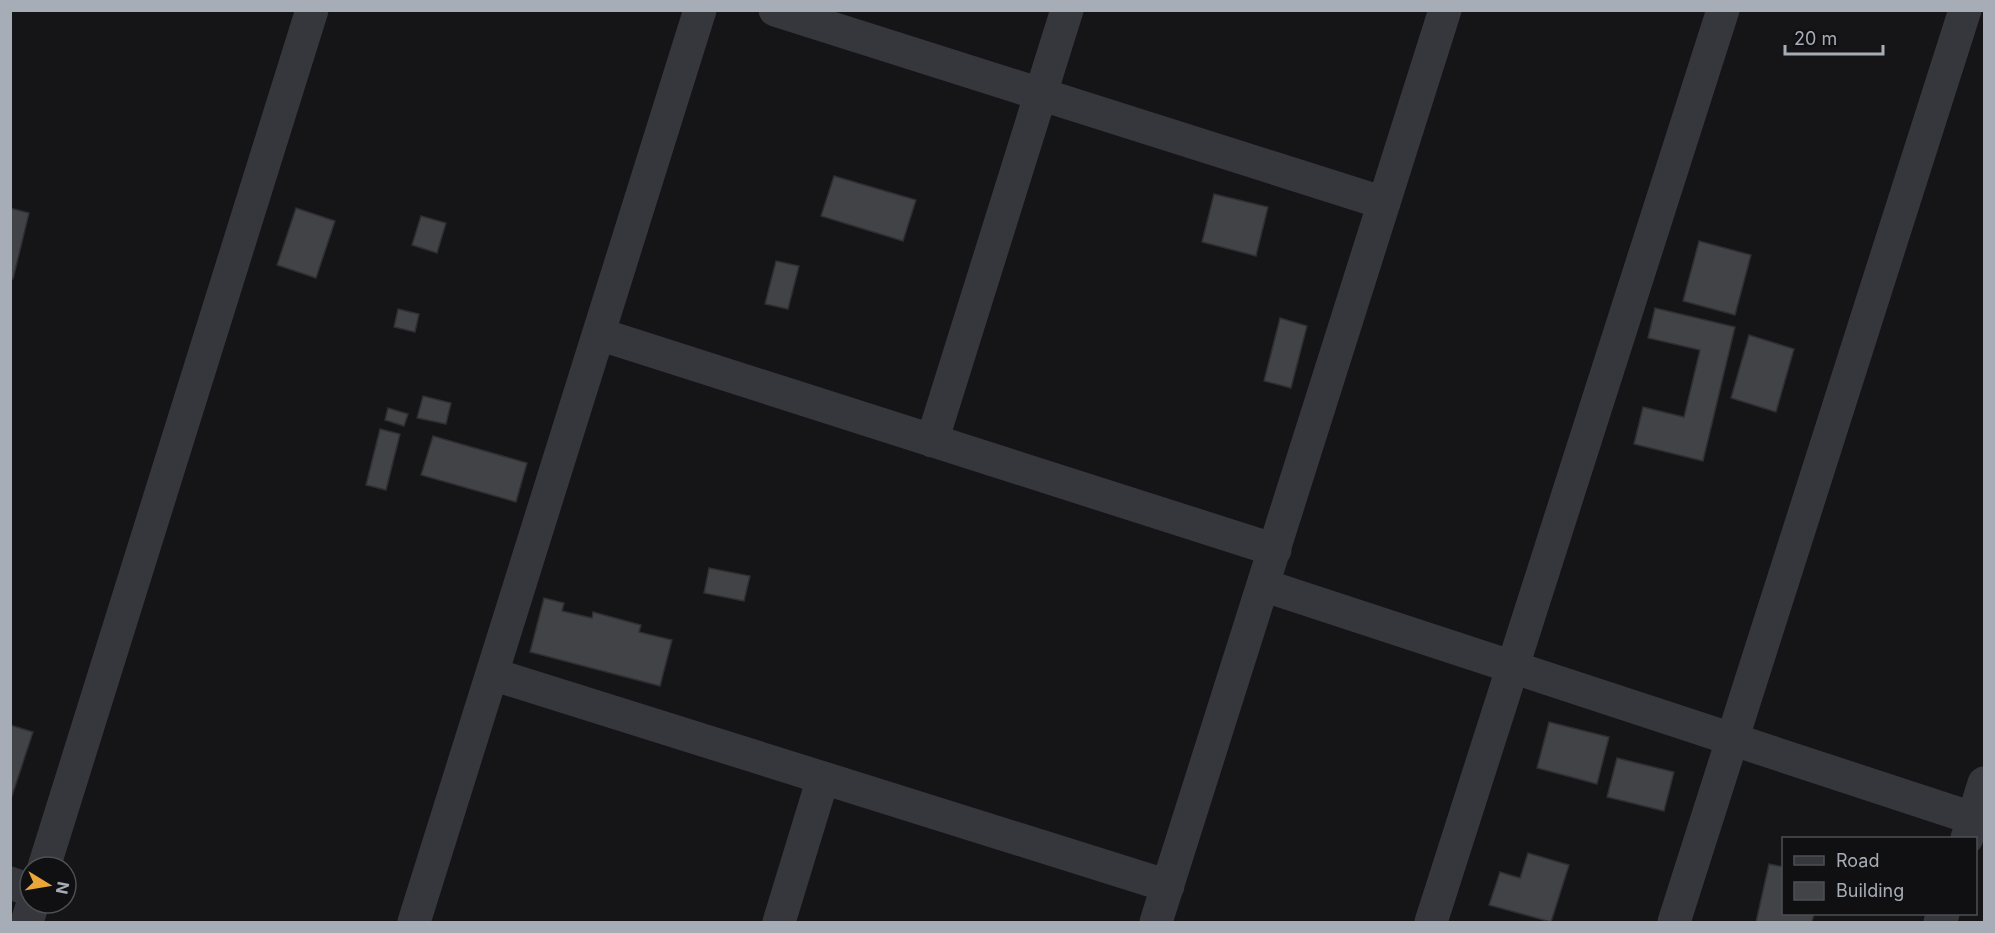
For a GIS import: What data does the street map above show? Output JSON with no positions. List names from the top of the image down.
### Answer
{
  "legend": ["Road", "Building"],
  "scale_bar": "20 m",
  "north": "right"
}
